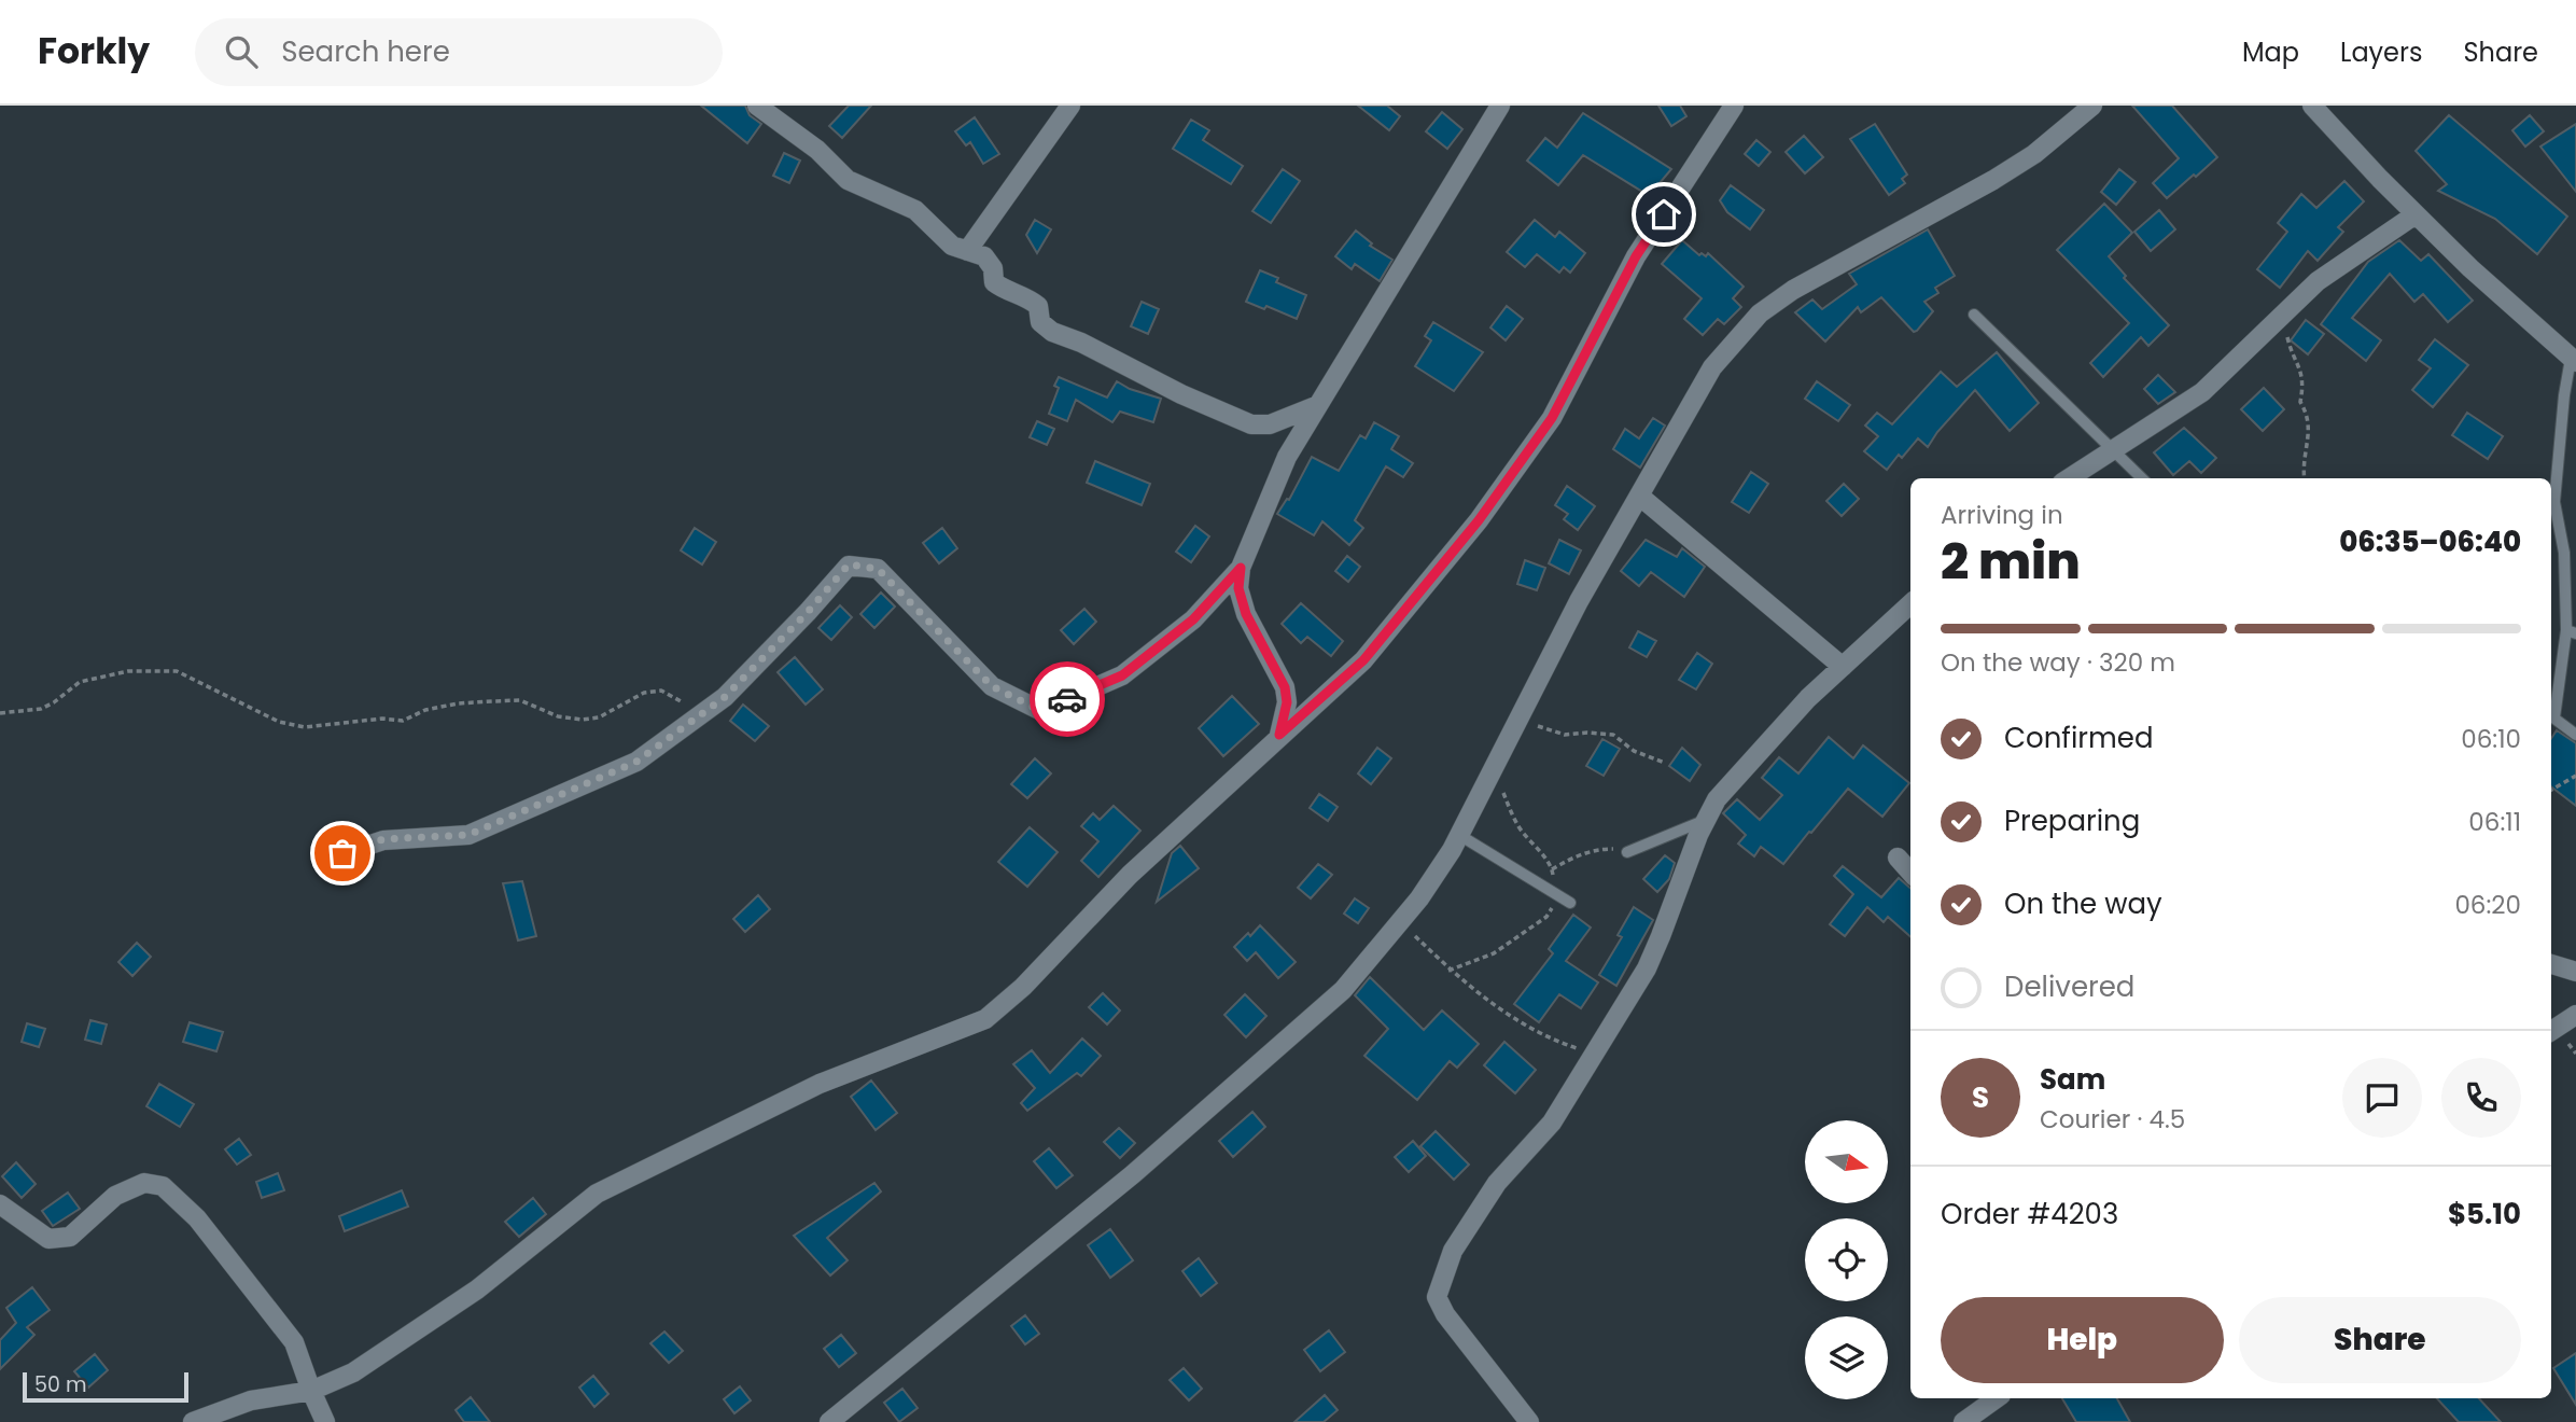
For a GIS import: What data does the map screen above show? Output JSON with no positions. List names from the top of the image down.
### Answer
{
  "scale_bar": "50 m",
  "north": "right",
  "page": {
    "header": "Forkly",
    "search": "Search here",
    "nav": ["Map", "Layers", "Share"],
    "heading": ["2 min", "Arriving in", "06:35–06:40"],
    "panel": [
      "Sam",
      "Courier · 4.5",
      "Order #4203",
      "$5.10"
    ],
    "bar": "On the way · 320 m",
    "list": [
      ["Confirmed", "06:10"],
      ["Preparing", "06:11"],
      ["On the way", "06:20"],
      "Delivered"
    ],
    "round": "S",
    "buttons": ["Help", "Share"],
    "scale": "50 m"
  }
}
